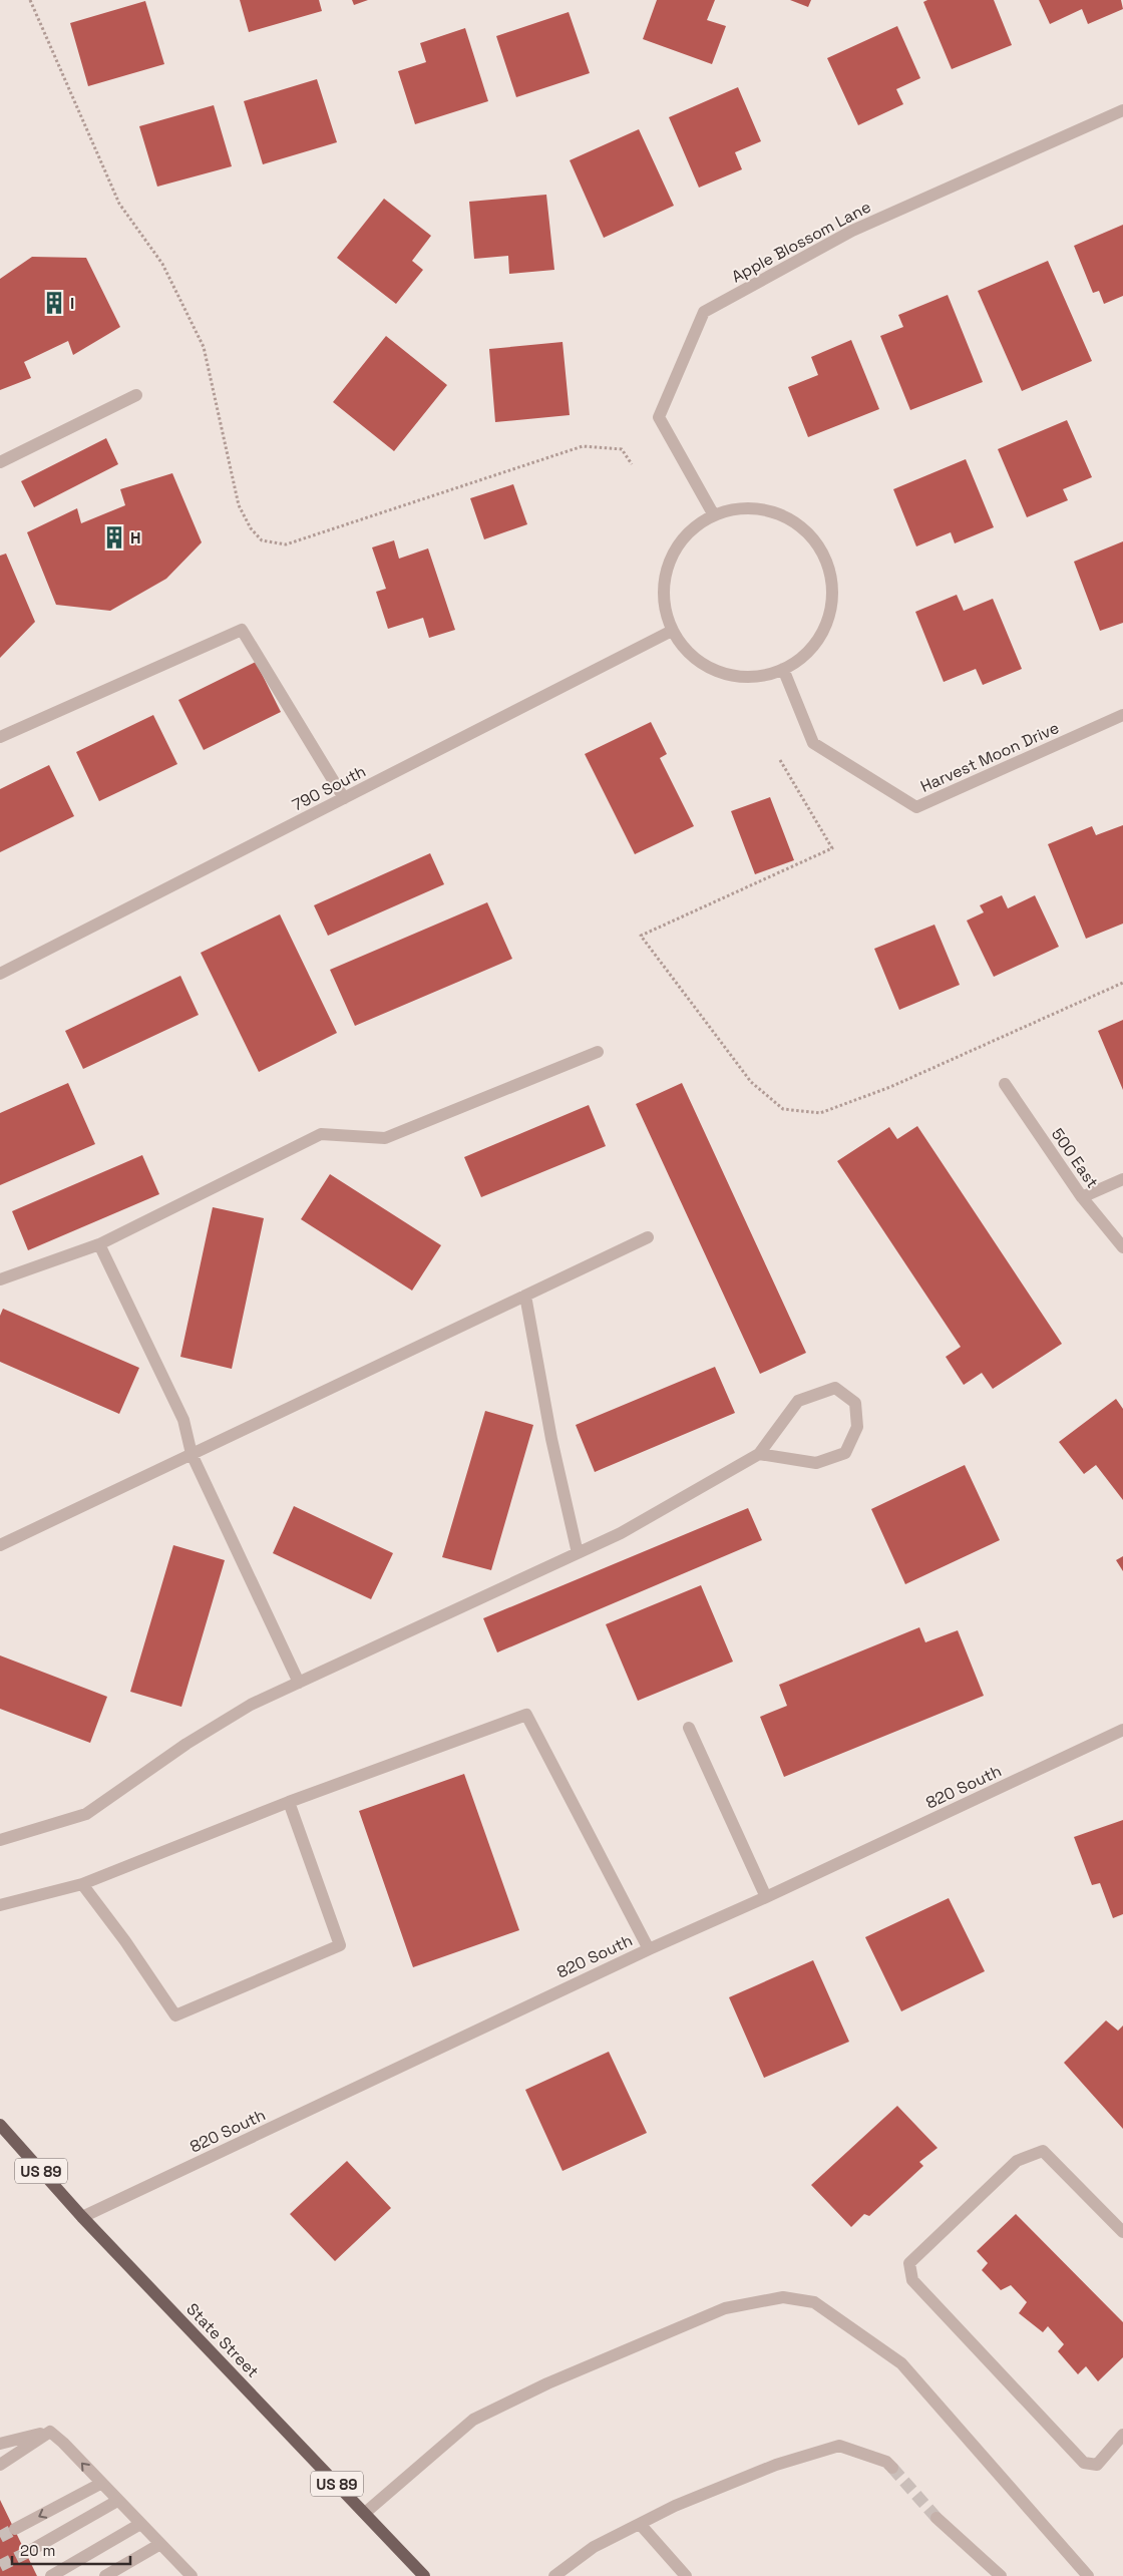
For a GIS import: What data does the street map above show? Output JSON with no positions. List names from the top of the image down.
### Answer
{
  "streets": {
    "main road": ["US 89", "State Street"],
    "street": [
      "Apple Blossom Lane",
      "Harvest Moon Drive",
      "790 South",
      "500 East",
      "820 South"
    ]
  },
  "crossings": [
    ["Apple Blossom Lane", "Harvest Moon Drive"],
    ["Apple Blossom Lane", "790 South"],
    ["Harvest Moon Drive", "790 South"],
    ["820 South", "State Street"]
  ],
  "places": {
    "building": ["I", "H"]
  },
  "scale_bar": "20 m"
}
